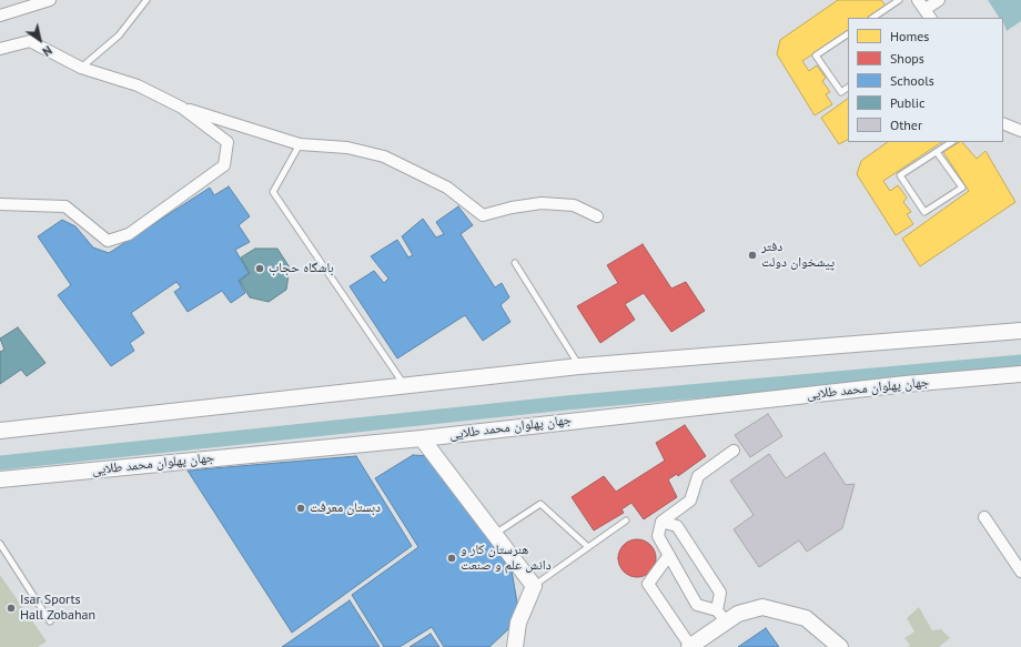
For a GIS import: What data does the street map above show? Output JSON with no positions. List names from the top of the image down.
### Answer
{
  "streets": {
    "street": ["جهان پهلوان محمد طلایی"]
  },
  "places": [
    "دفتر پیشخوان دولت",
    "باشگاه حجاب",
    "دبستان معرفت",
    "هنرستان کار و دانش علم و صنعت",
    "Isar Sports Hall Zobahan"
  ],
  "legend": [
    "Homes",
    "Shops",
    "Schools",
    "Public",
    "Other"
  ],
  "north": "bottom right"
}
